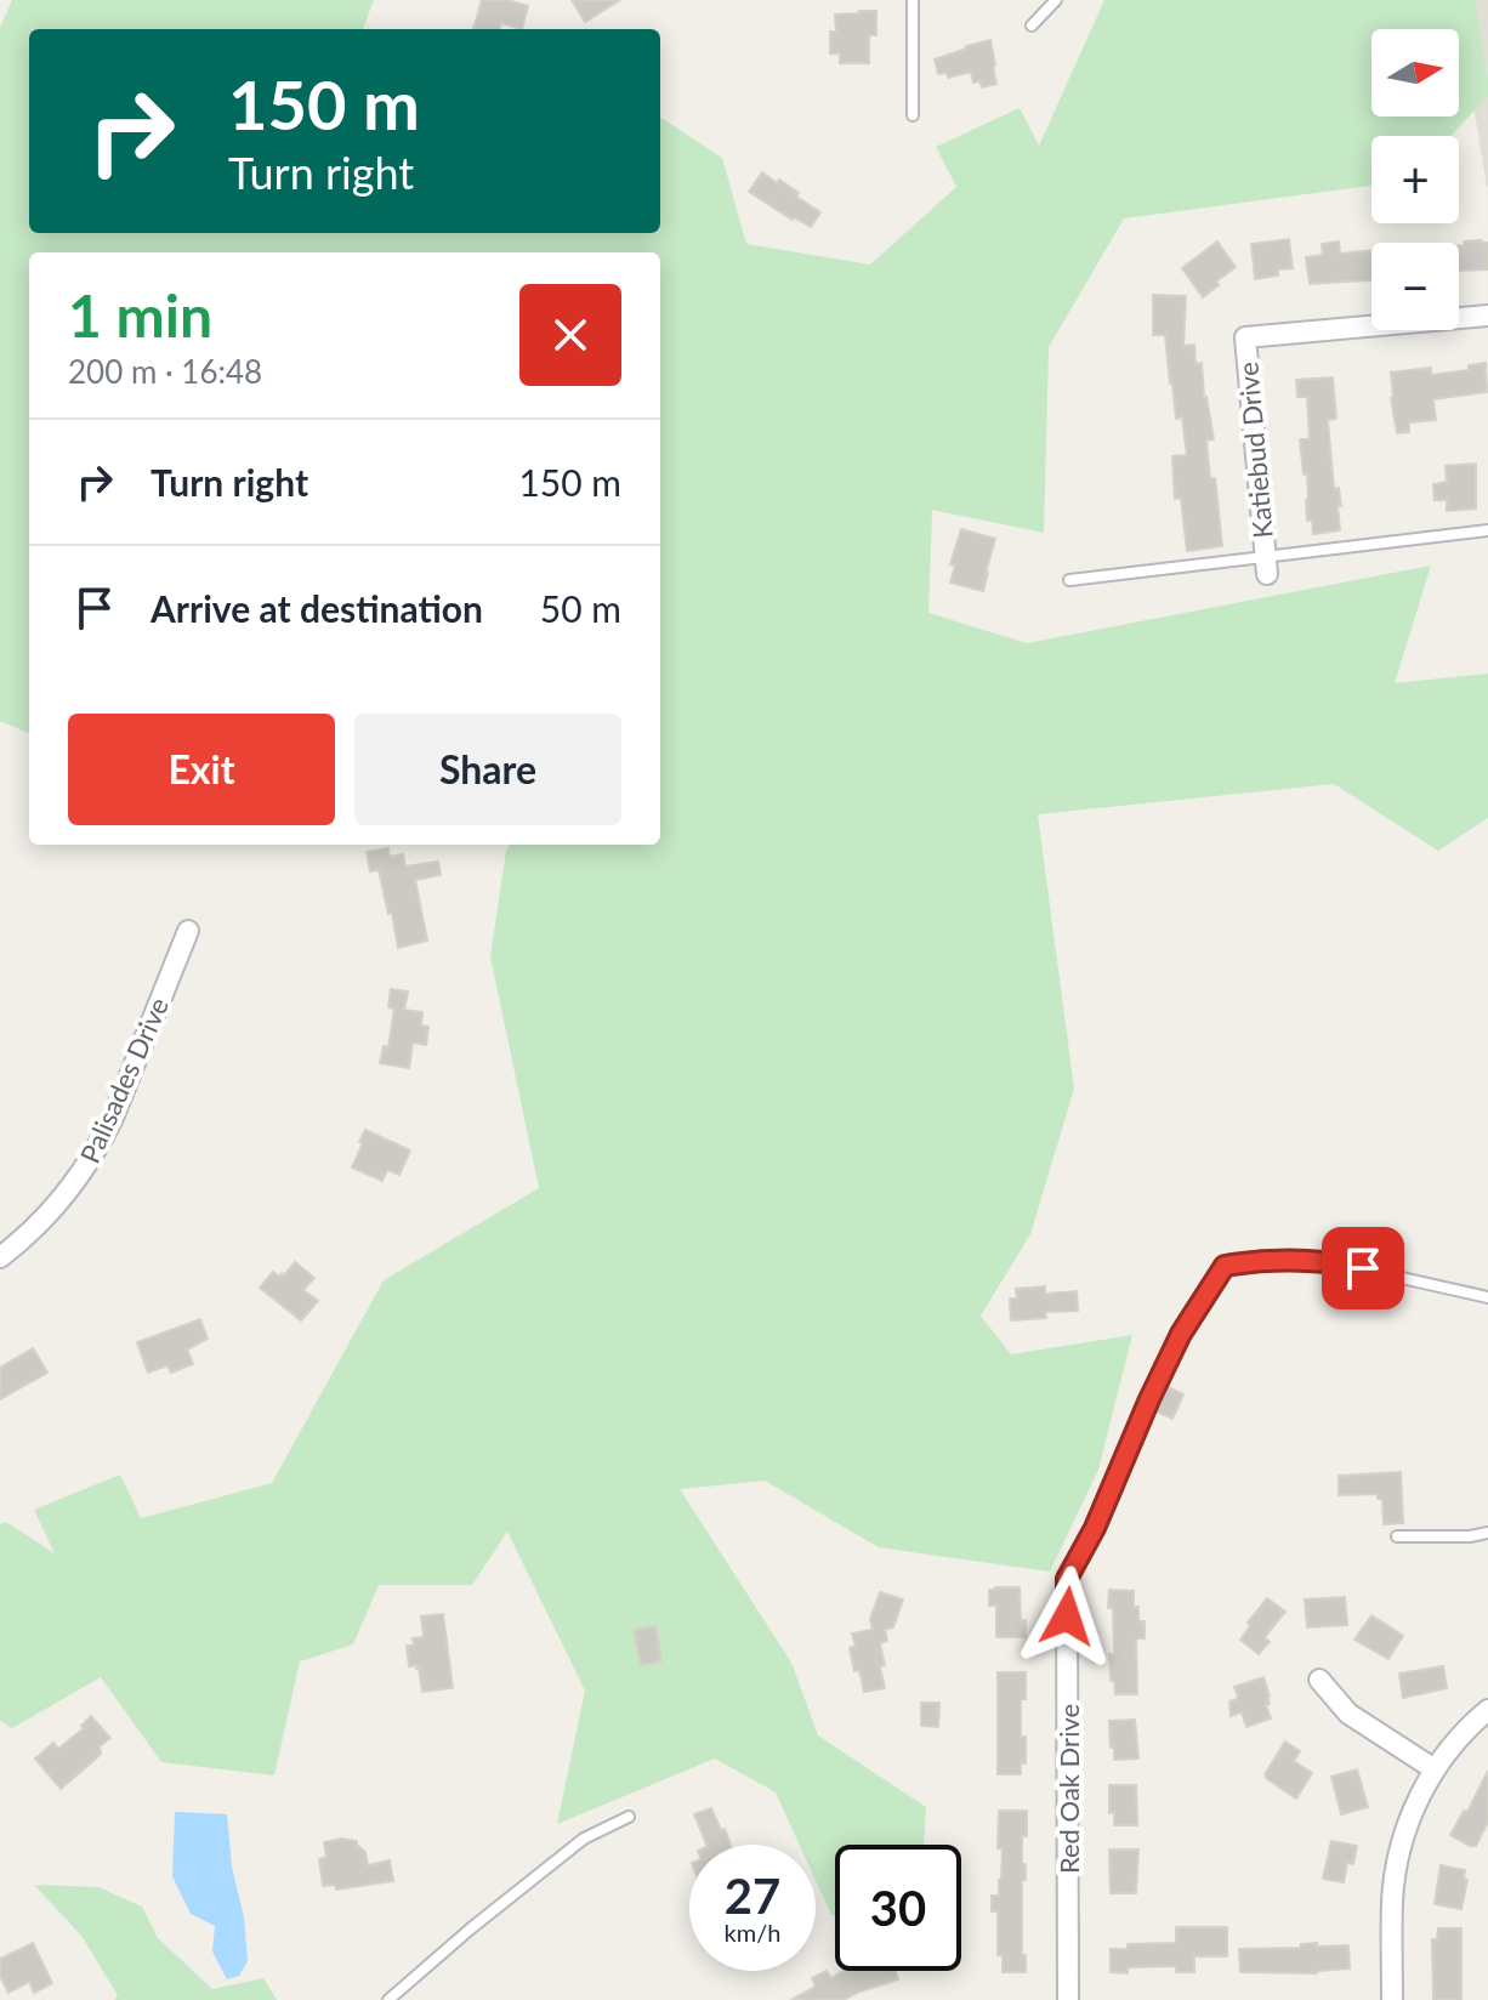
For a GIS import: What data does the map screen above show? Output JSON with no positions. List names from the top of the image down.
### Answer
{
  "streets": {
    "street": ["Katiebud Drive", "Palisades Drive", "Red Oak Drive"]
  },
  "north": "right",
  "page": {
    "map_buttons": ["+", "−"],
    "turn": ["150 m", "Turn right"],
    "heading": ["1 min", "200 m · 16:48"],
    "list": [
      {
        "name": "Turn right",
        "value": "150 m"
      },
      {
        "name": "Arrive at destination",
        "value": "50 m"
      }
    ],
    "buttons": ["Exit", "Share"],
    "speed": "27 km/h",
    "limit": "30"
  }
}
